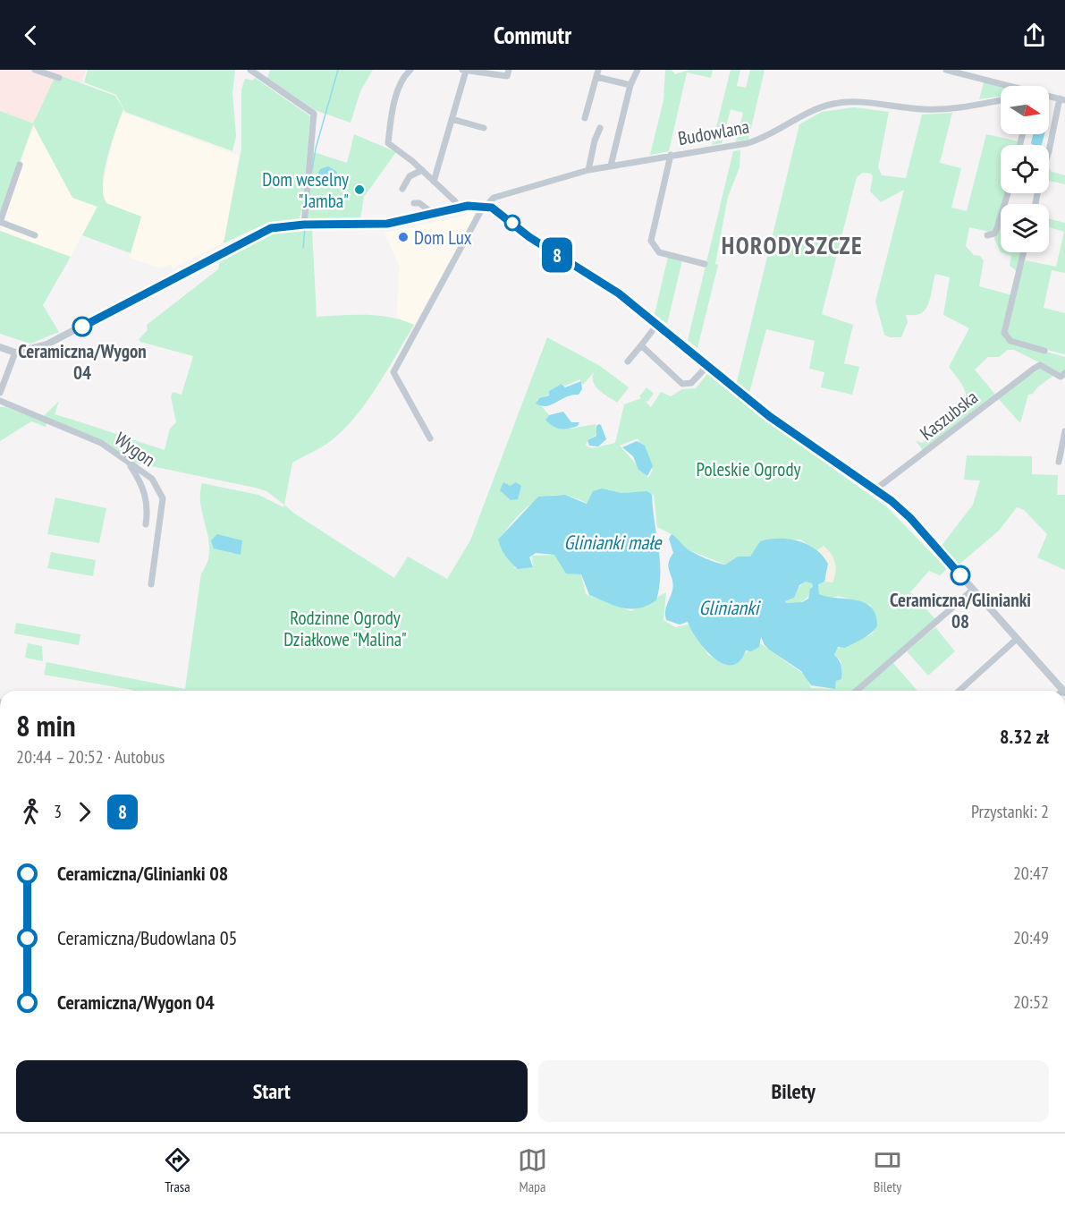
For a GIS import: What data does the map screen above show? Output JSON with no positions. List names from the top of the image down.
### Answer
{
  "streets": {
    "street": ["Budowlana", "Kaszubska", "Wygon"]
  },
  "districts": ["HORODYSZCZE"],
  "water": ["Glinianki małe", "Glinianki"],
  "parks": ["Poleskie Ogrody", "Rodzinne Ogrody Działkowe \"Malina\""],
  "places": [
    "Dom weselny \"Jamba\"",
    "Dom Lux",
    "Ceramiczna/Wygon 04",
    "Ceramiczna/Glinianki 08"
  ],
  "lines": ["bus line 8"],
  "north": "right",
  "page": {
    "header": "Commutr",
    "on_map": "8",
    "heading": ["8 min", "20:44 – 20:52 · Autobus", "8.32 zł"],
    "legs": ["3", "8", "Przystanki: 2"],
    "list": [
      {
        "name": "Ceramiczna/Glinianki 08",
        "value": "20:47"
      },
      {
        "name": "Ceramiczna/Budowlana 05",
        "value": "20:49"
      },
      {
        "name": "Ceramiczna/Wygon 04",
        "value": "20:52"
      }
    ],
    "buttons": ["Start", "Bilety"],
    "tabs": ["Trasa", "Mapa", "Bilety"]
  }
}
